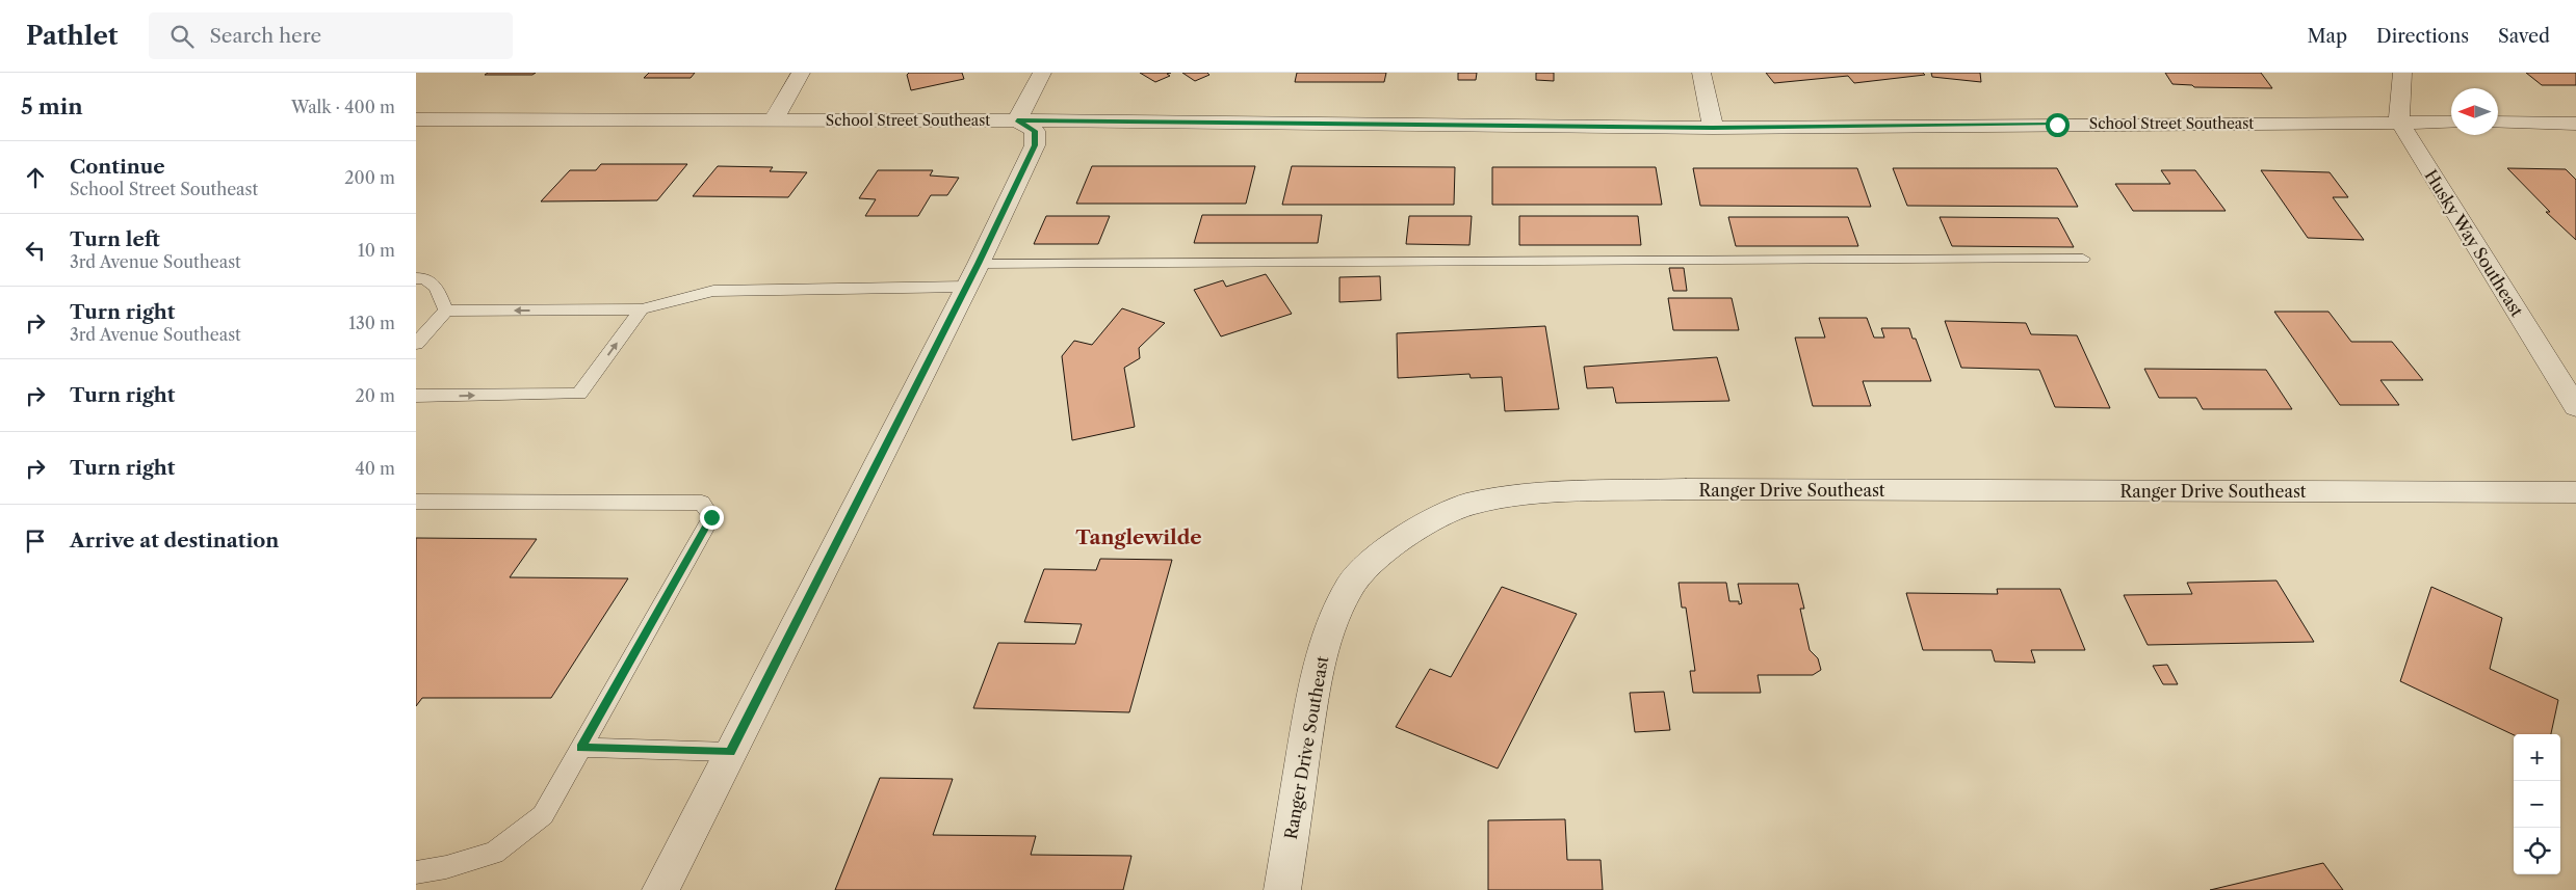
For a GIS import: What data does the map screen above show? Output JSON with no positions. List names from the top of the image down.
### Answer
{
  "streets": {
    "street": ["School Street Southeast", "Husky Way Southeast", "Ranger Drive Southeast"]
  },
  "crossings": [
    ["School Street Southeast", "Husky Way Southeast"]
  ],
  "districts": ["Tanglewilde"],
  "north": "left",
  "page": {
    "header": "Pathlet",
    "search": "Search here",
    "nav": ["Map", "Directions", "Saved"],
    "heading": ["5 min", "Walk · 400 m"],
    "list": [
      ["Continue", "School Street Southeast", "200 m"],
      ["Turn left", "3rd Avenue Southeast", "10 m"],
      ["Turn right", "3rd Avenue Southeast", "130 m"],
      ["Turn right", "20 m"],
      ["Turn right", "40 m"],
      "Arrive at destination"
    ],
    "map_buttons": ["+", "−"]
  }
}
